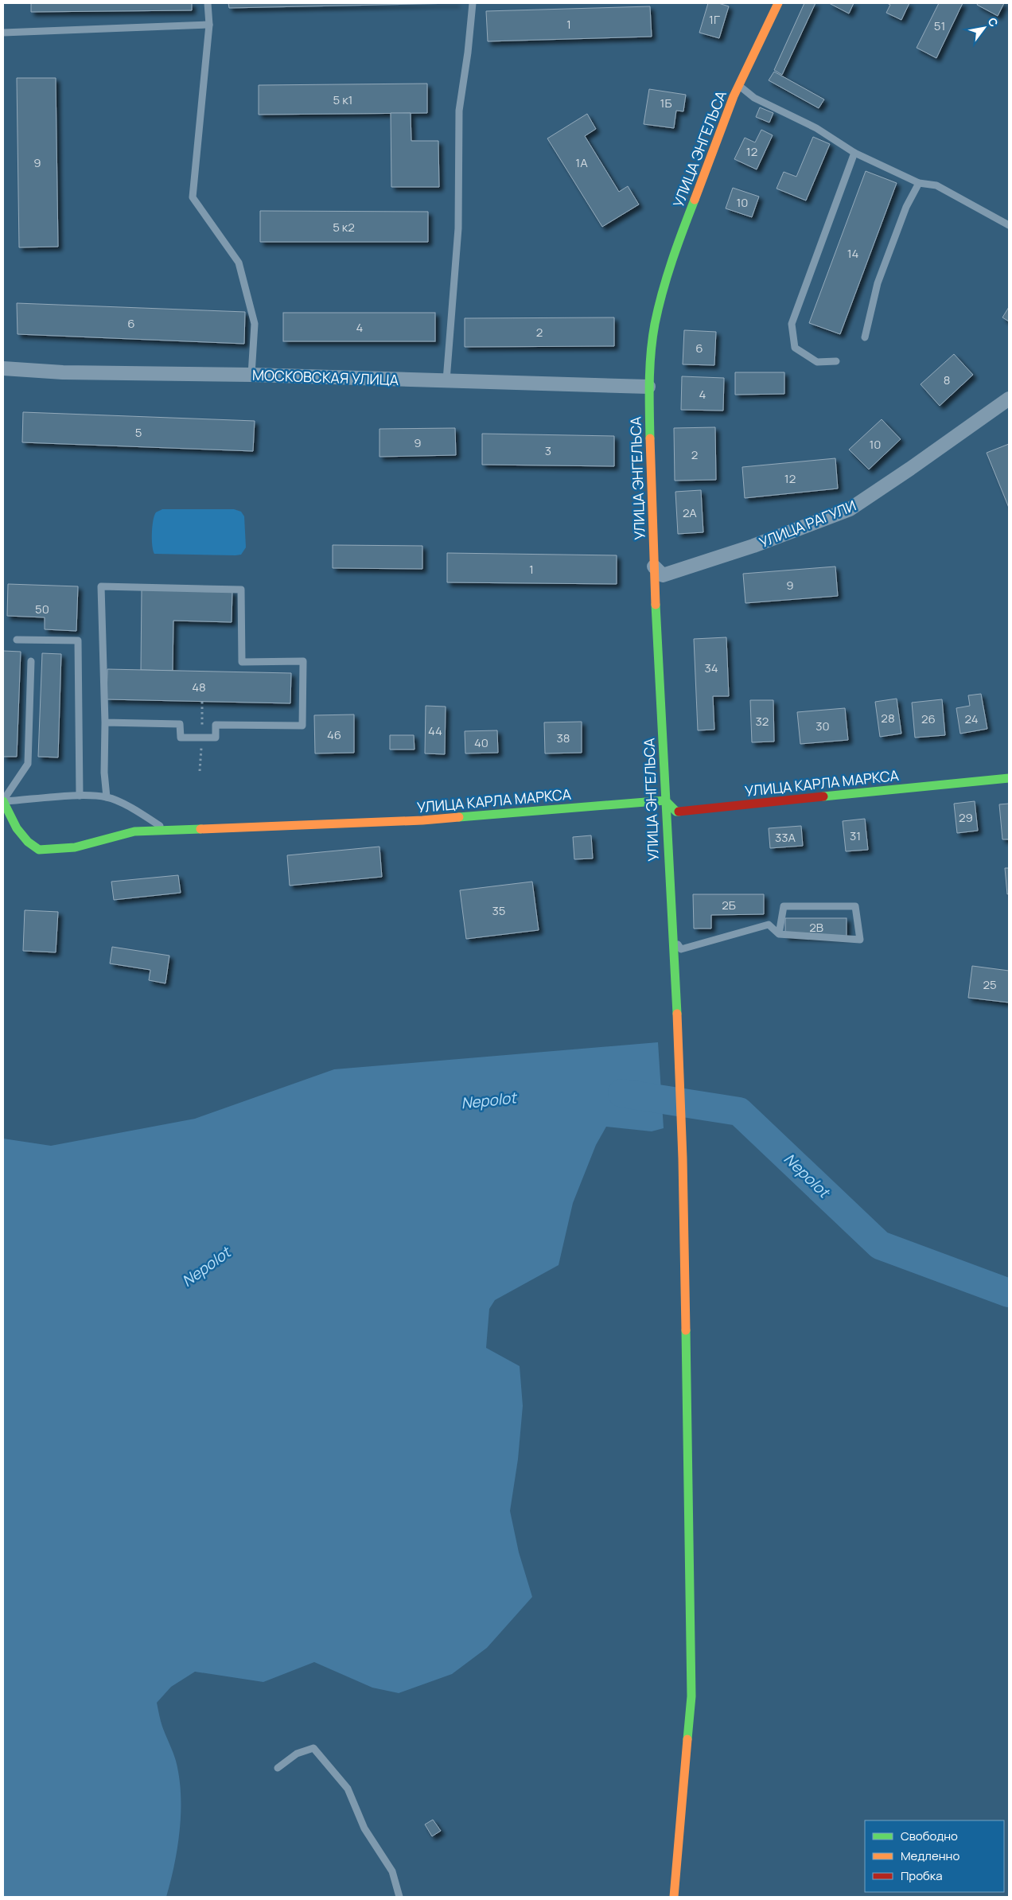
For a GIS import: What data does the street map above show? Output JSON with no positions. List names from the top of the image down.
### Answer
{
  "streets": {
    "main road": ["УЛИЦА ЭНГЕЛЬСА", "УЛИЦА КАРЛА МАРКСА"],
    "street": ["МОСКОВСКАЯ УЛИЦА", "УЛИЦА РАГУЛИ"]
  },
  "crossings": [
    ["УЛИЦА ЭНГЕЛЬСА", "МОСКОВСКАЯ УЛИЦА"],
    ["УЛИЦА ЭНГЕЛЬСА", "УЛИЦА РАГУЛИ"],
    ["УЛИЦА ЭНГЕЛЬСА", "УЛИЦА КАРЛА МАРКСА"]
  ],
  "water": ["Nepolot"],
  "house_numbers": [
    "1Г",
    "1",
    "51",
    "5 к1",
    "1Б",
    "12",
    "9",
    "1А",
    "10",
    "5 к2",
    "14",
    "6",
    "4",
    "2",
    "6",
    "8",
    "4",
    "5",
    "9",
    "10",
    "3",
    "2",
    "12",
    "2А",
    "1",
    "9",
    "50",
    "34",
    "48",
    "28",
    "26",
    "24",
    "32",
    "30",
    "44",
    "46",
    "38",
    "40",
    "29",
    "31",
    "33А",
    "2Б",
    "35",
    "2В",
    "25"
  ],
  "legend": ["Свободно", "Медленно", "Пробка"],
  "north": "top right"
}
